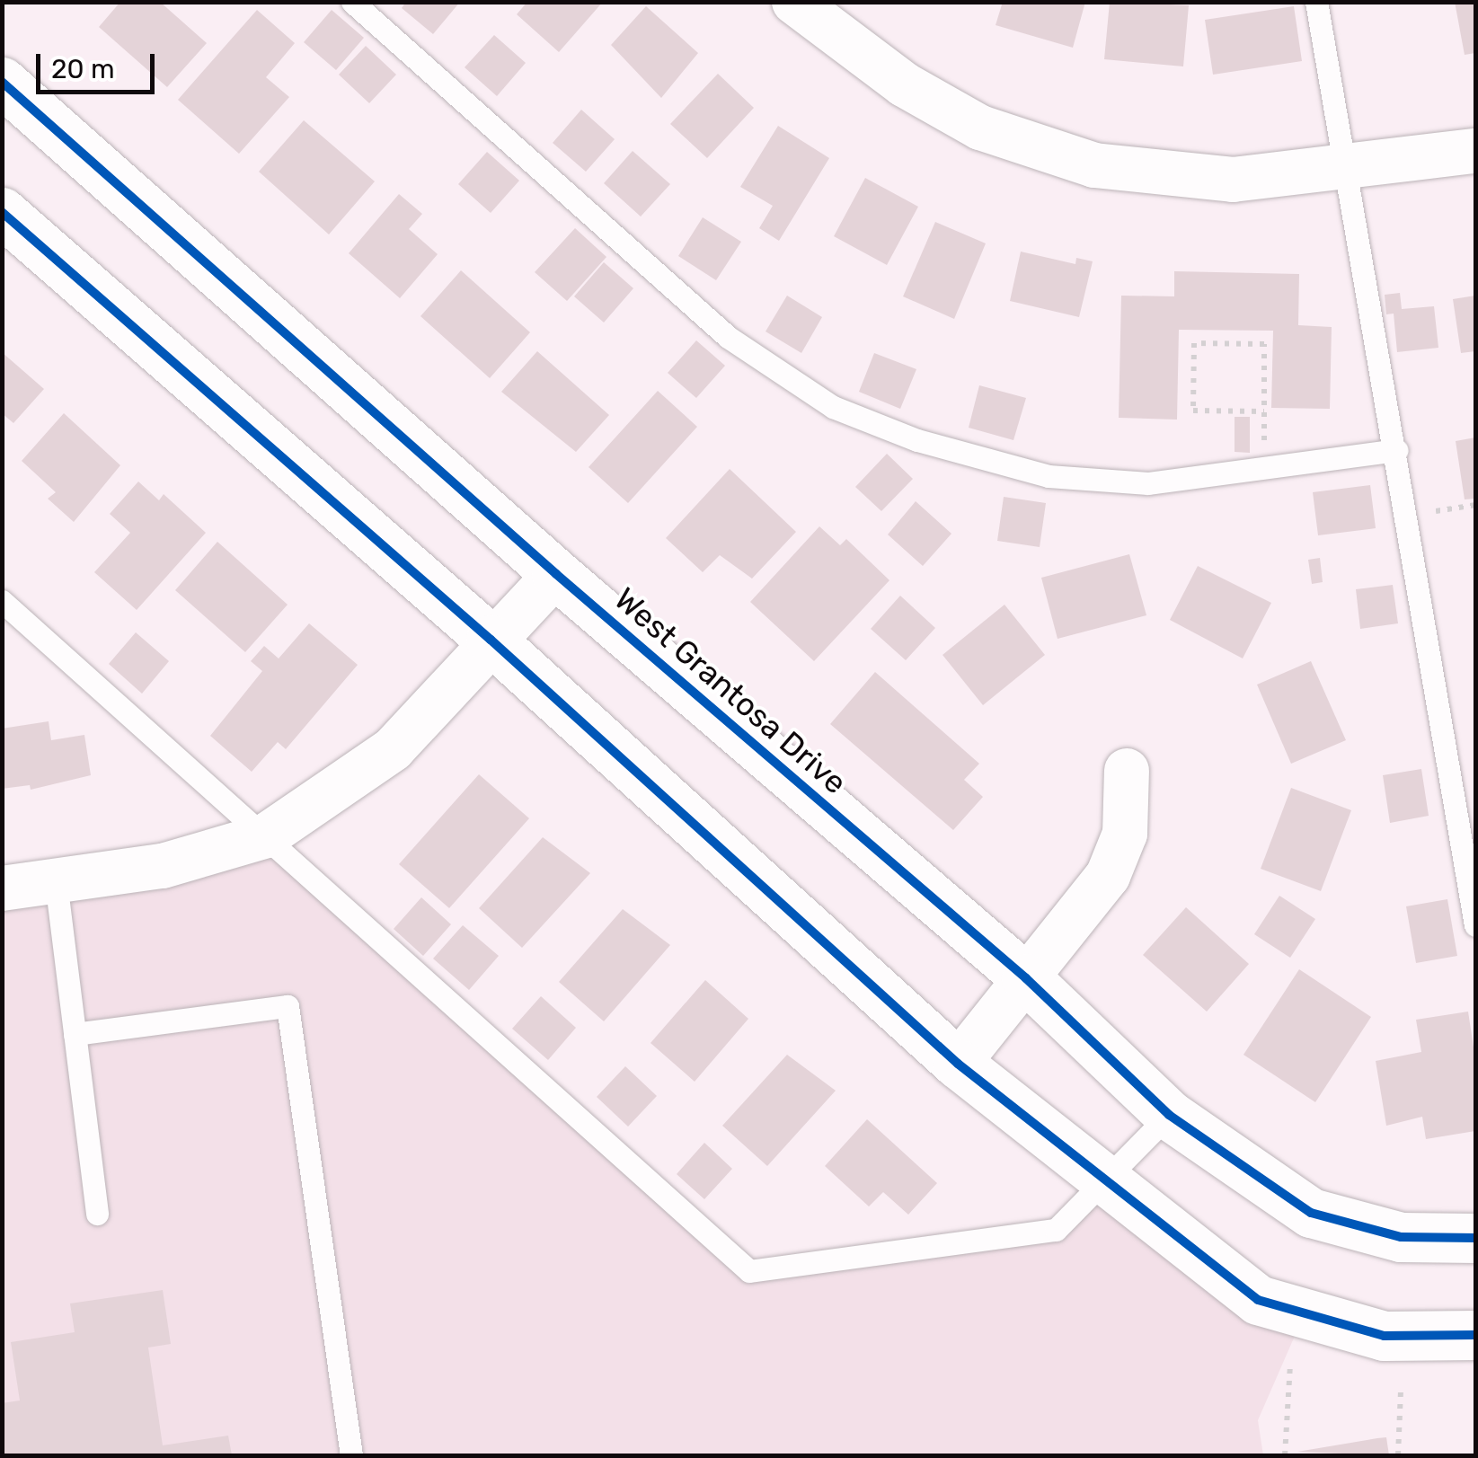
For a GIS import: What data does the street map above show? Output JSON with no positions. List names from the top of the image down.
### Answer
{
  "streets": {
    "street": ["West Grantosa Drive"]
  },
  "scale_bar": "20 m"
}
